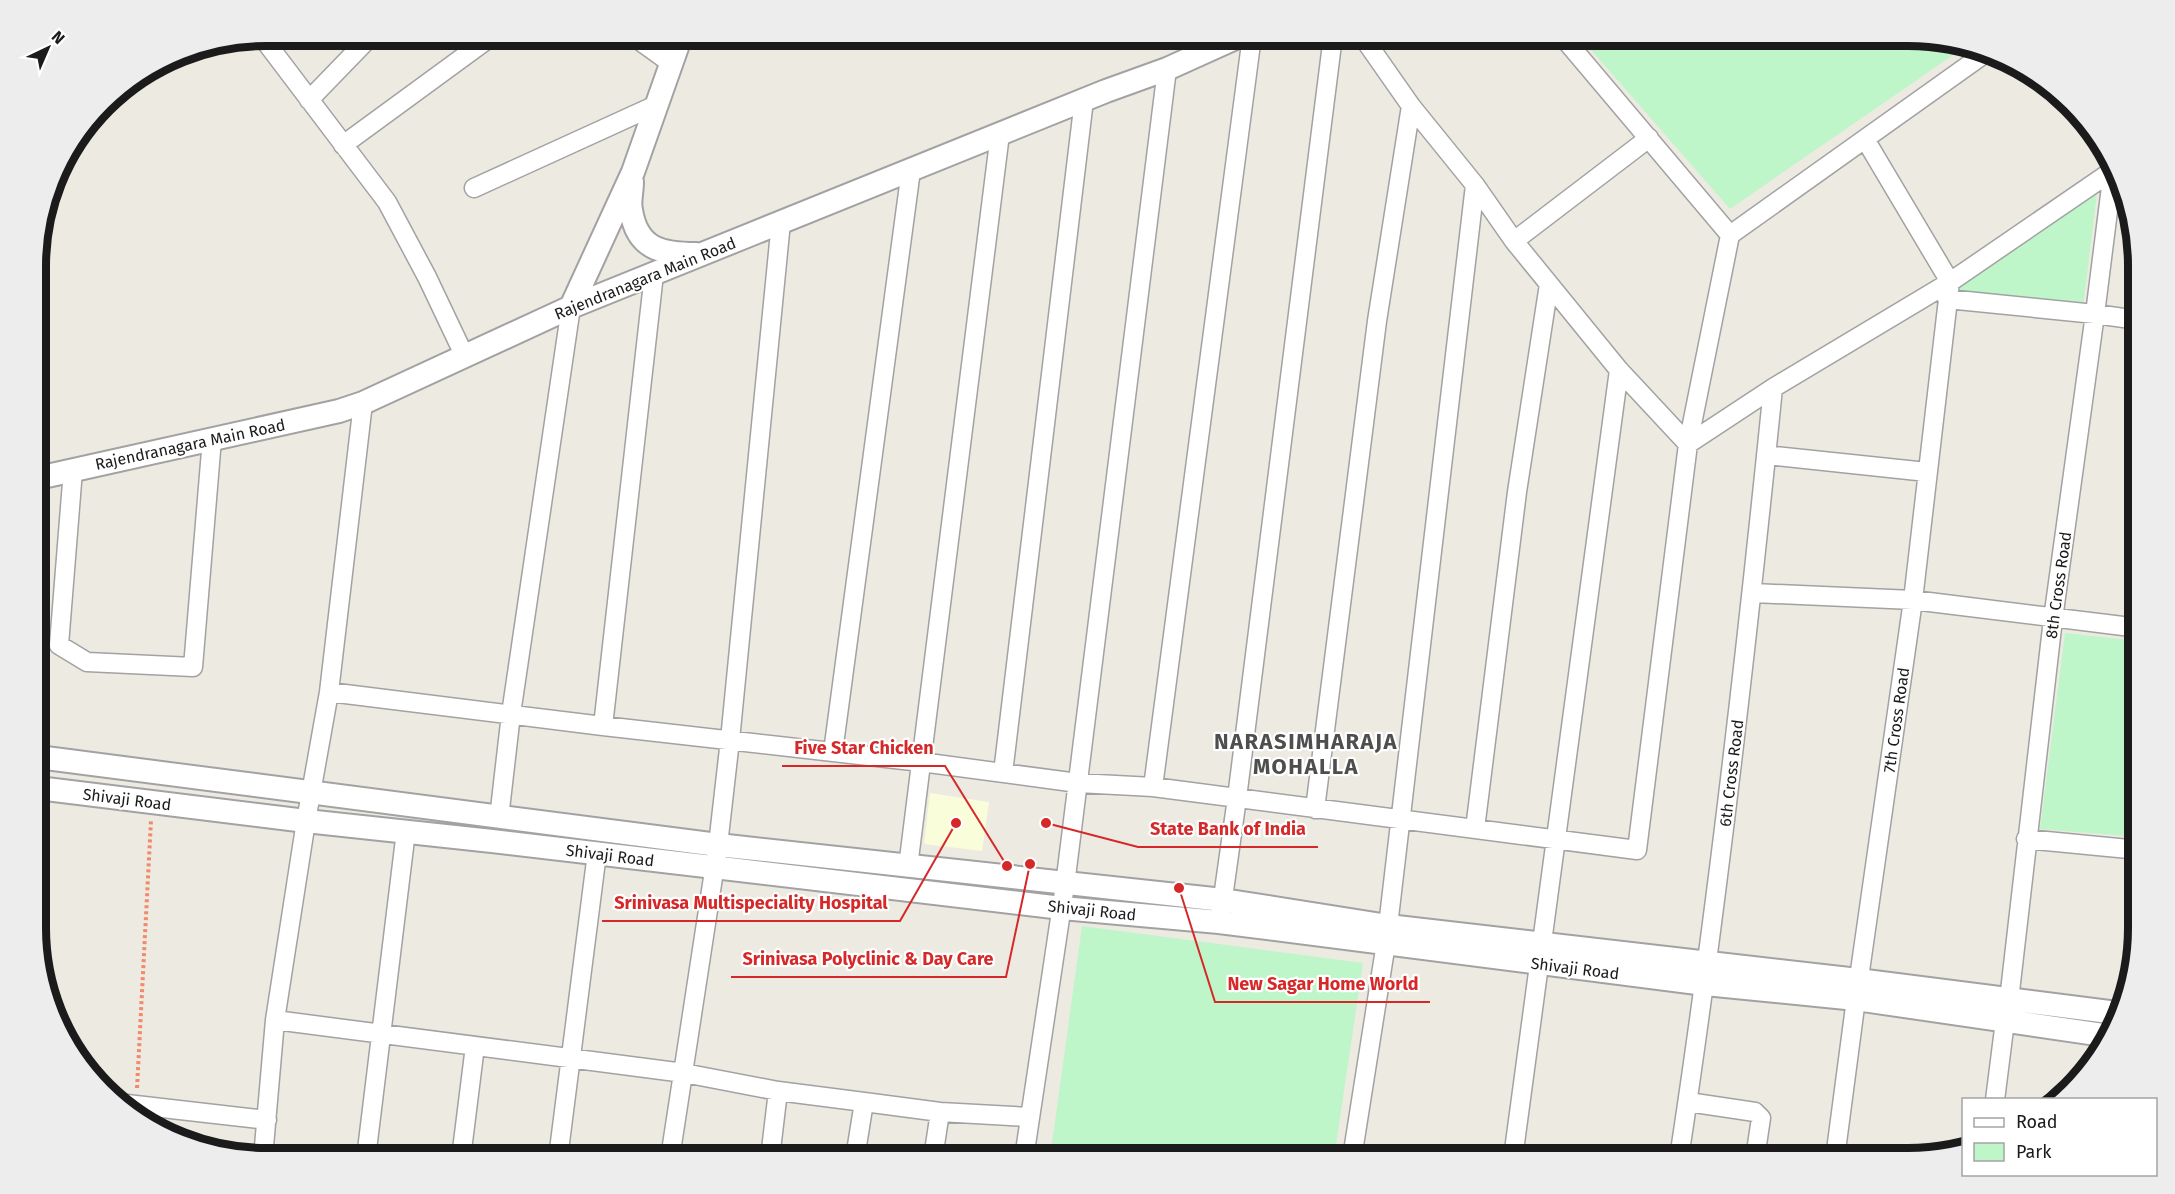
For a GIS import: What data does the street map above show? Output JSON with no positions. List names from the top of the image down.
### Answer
{
  "streets": {
    "street": [
      "Rajendranagara Main Road",
      "8th Cross Road",
      "7th Cross Road",
      "6th Cross Road",
      "Shivaji Road"
    ]
  },
  "crossings": [
    ["8th Cross Road", "Shivaji Road"],
    ["7th Cross Road", "Shivaji Road"],
    ["6th Cross Road", "Shivaji Road"]
  ],
  "districts": ["NARASIMHARAJA MOHALLA"],
  "places": [
    "Srinivasa Multispeciality Hospital",
    "State Bank of India",
    "Srinivasa Polyclinic & Day Care",
    "Five Star Chicken",
    "New Sagar Home World"
  ],
  "legend": ["Road", "Park"],
  "north": "top right"
}
